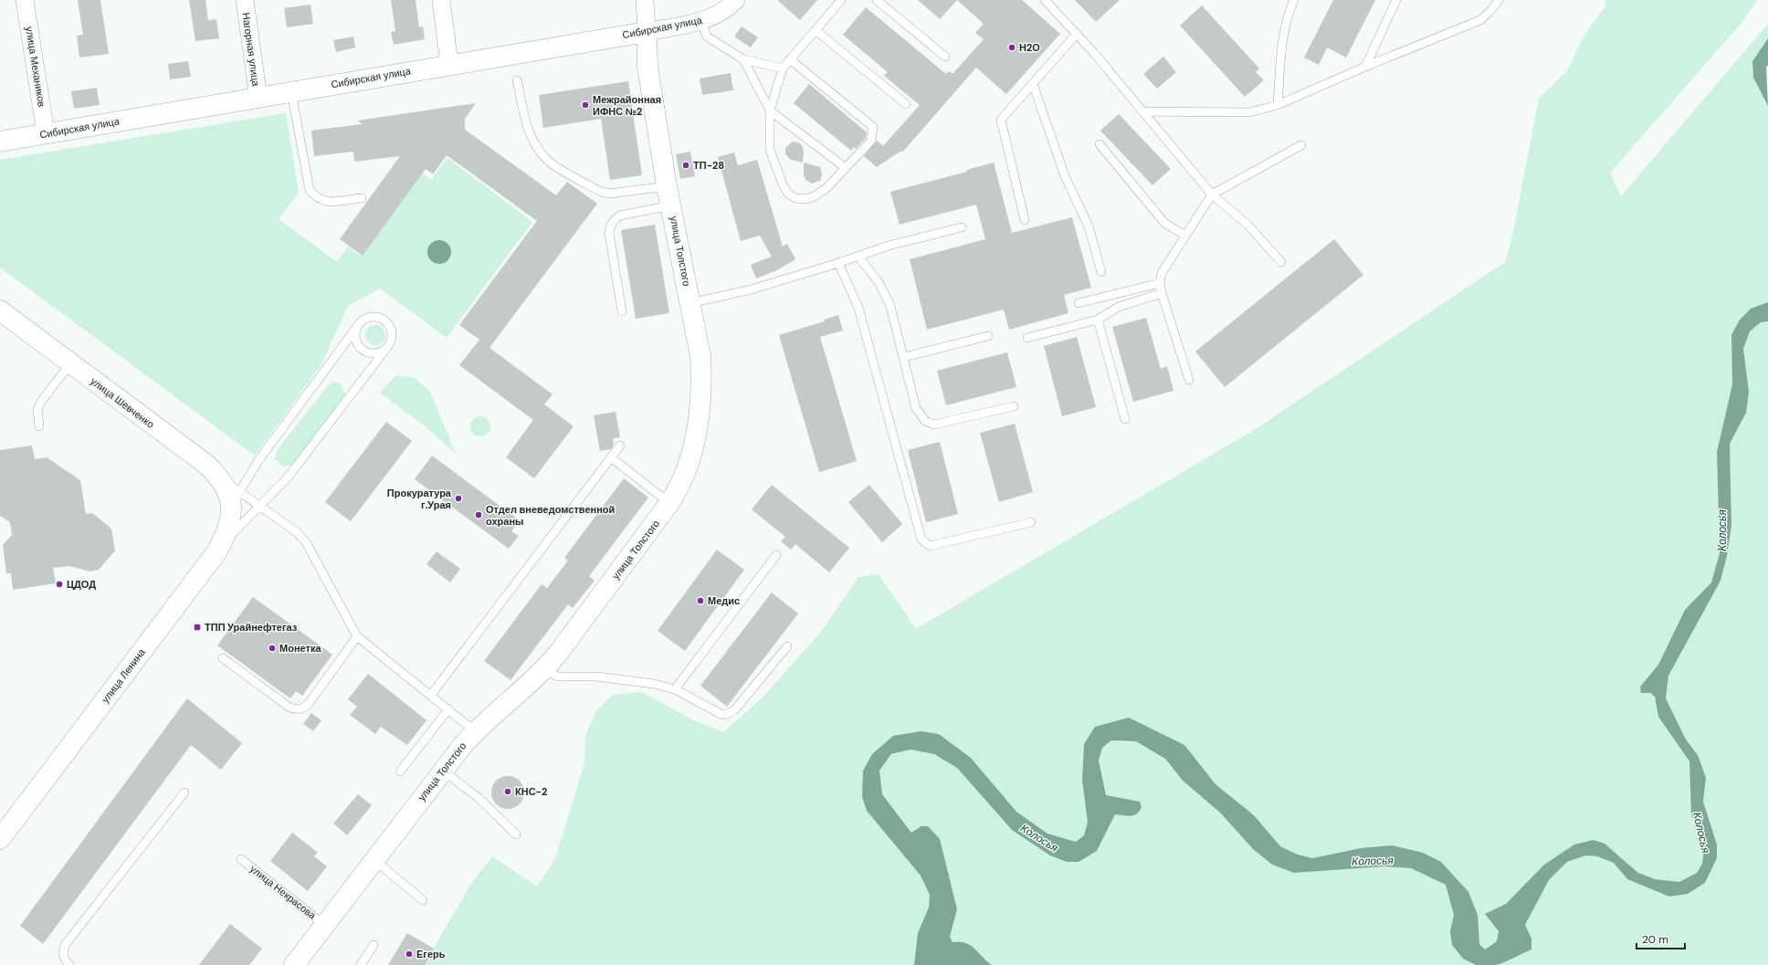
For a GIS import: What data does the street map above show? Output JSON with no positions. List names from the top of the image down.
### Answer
{
  "streets": {
    "street": [
      "Сибирская улица",
      "Нагорная улица",
      "улица Механиков",
      "улица Толстого",
      "улица Шевченко",
      "улица Ленина"
    ],
    "lane": ["улица Некрасова"]
  },
  "crossings": [
    ["Сибирская улица", "Нагорная улица"],
    ["Сибирская улица", "улица Механиков"],
    ["Сибирская улица", "улица Толстого"],
    ["улица Толстого", "улица Некрасова"],
    ["улица Шевченко", "улица Ленина"]
  ],
  "water": ["Колосья"],
  "places": {
    "other": [
      "Н2О",
      "Межрайонная ИФНС №2",
      "ТП-28",
      "Прокуратура г.Урая",
      "Отдел вневедомственной охраны",
      "ЦДОД",
      "Медис",
      "Монетка",
      "КНС-2",
      "Егерь"
    ],
    "transit": ["ТПП Урайнефтегаз"]
  },
  "scale_bar": "20 m"
}
